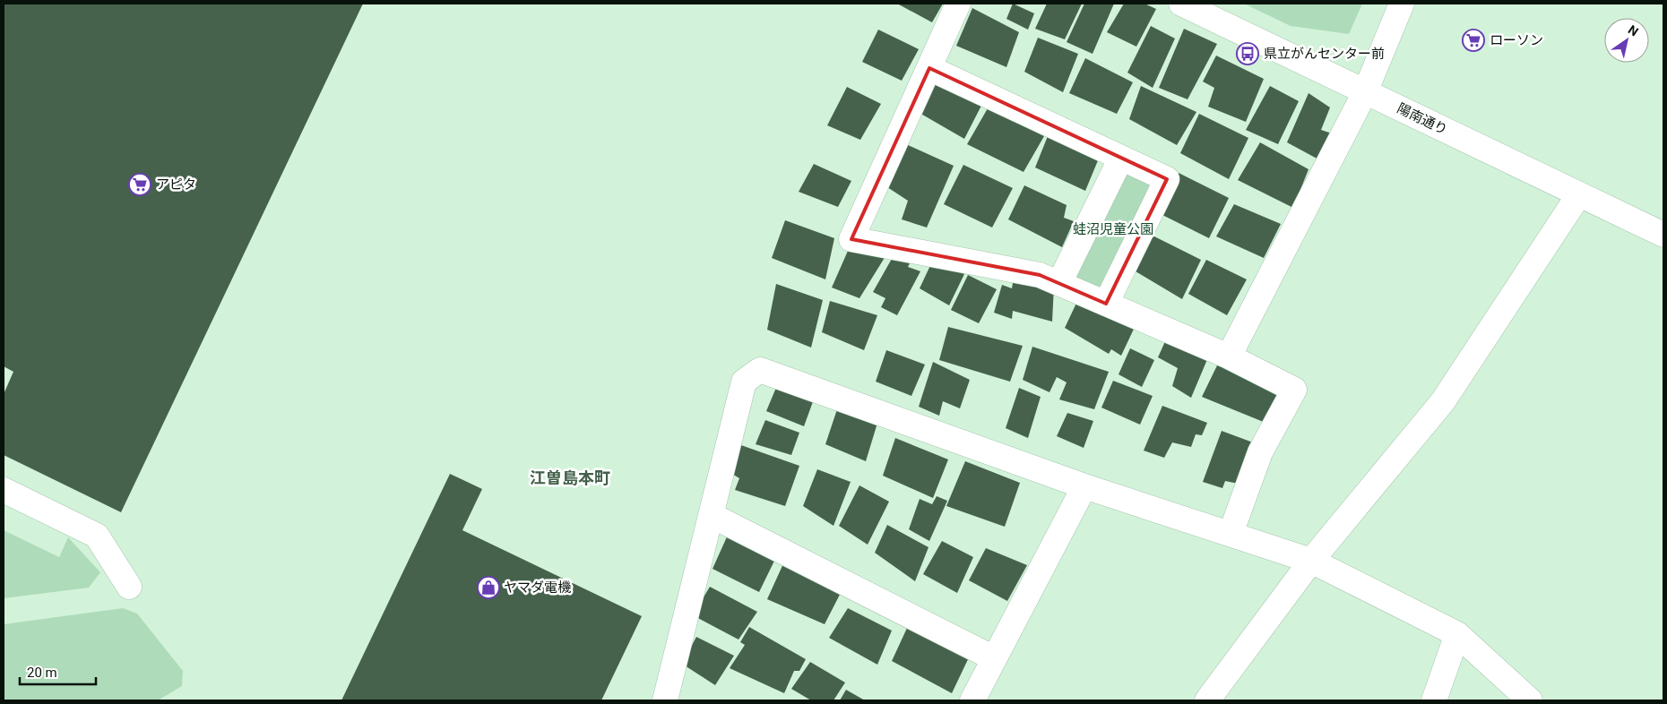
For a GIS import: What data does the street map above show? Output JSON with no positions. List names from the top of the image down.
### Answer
{
  "streets": {
    "street": ["陽南通り"]
  },
  "districts": ["江曽島本町"],
  "parks": ["蛙沼児童公園"],
  "places": {
    "supermarket": ["ローソン", "アピタ"],
    "bus stop": ["県立がんセンター前"],
    "shop": ["ヤマダ電機"]
  },
  "scale_bar": "20 m",
  "north": "top right"
}
